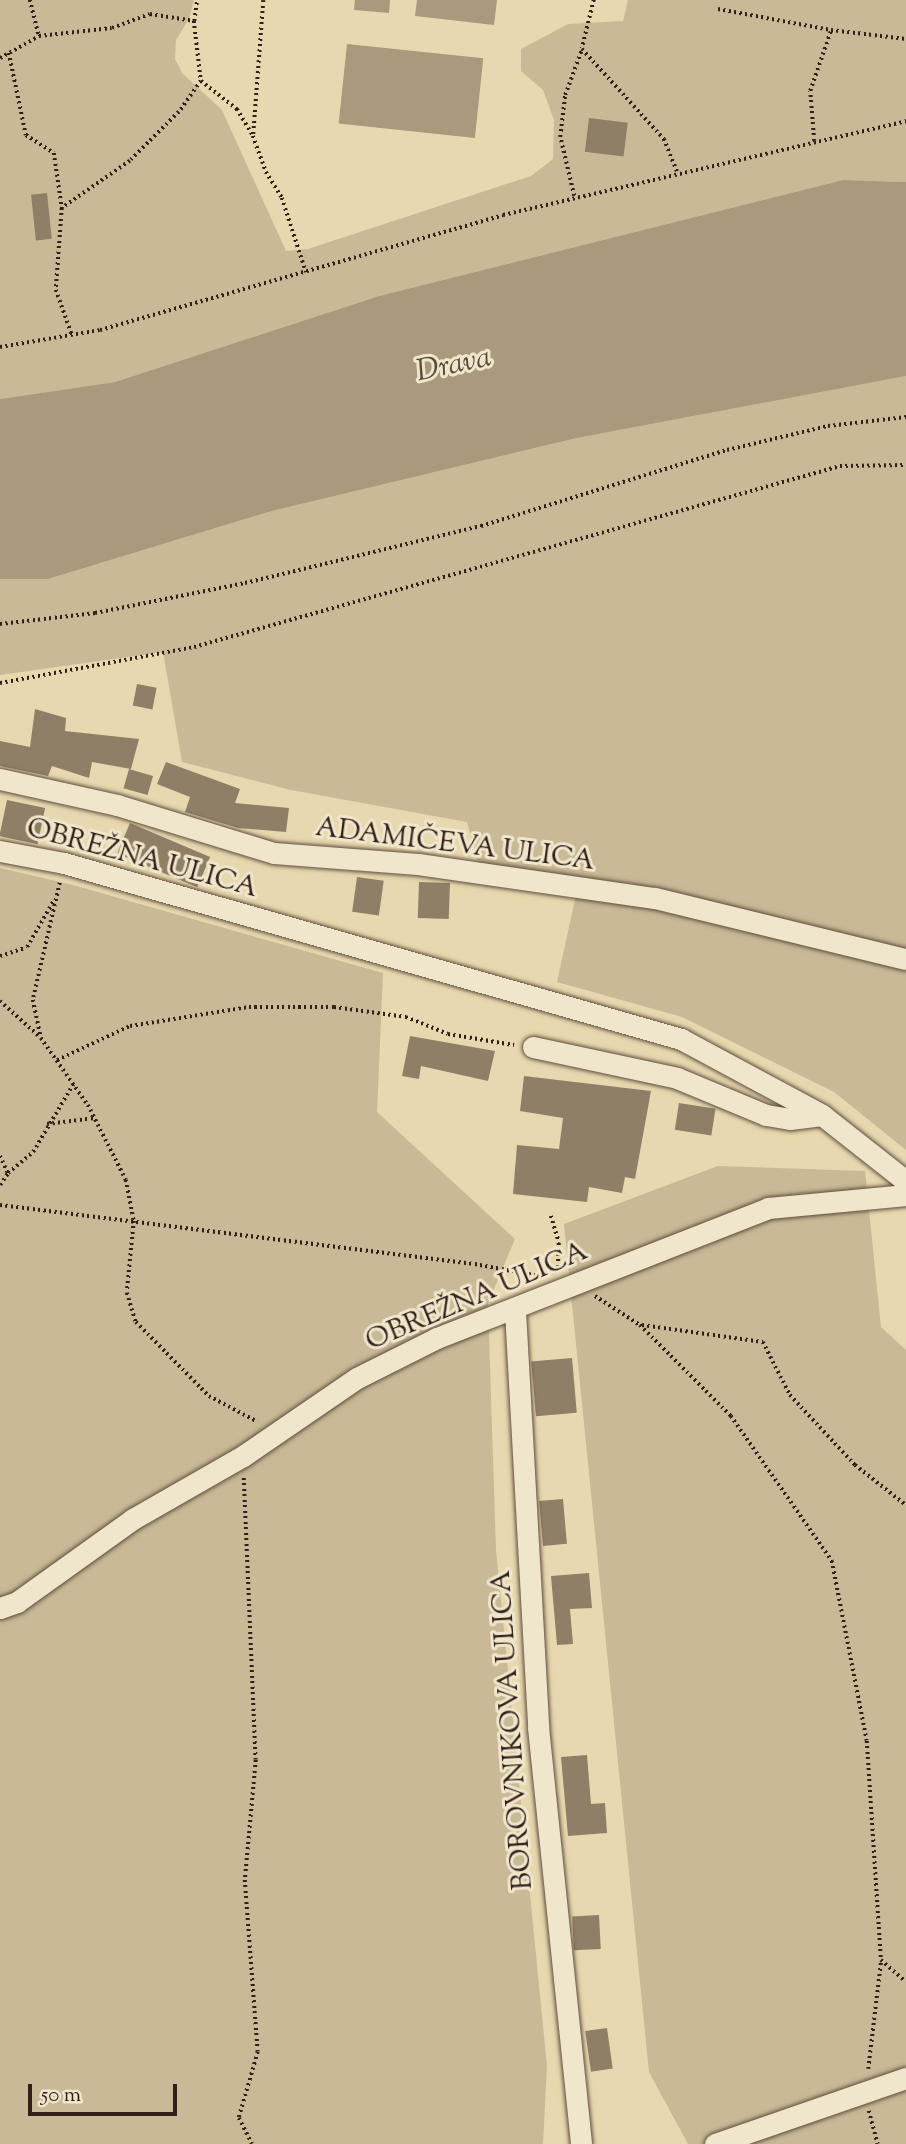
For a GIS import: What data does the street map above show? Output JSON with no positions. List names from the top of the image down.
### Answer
{
  "streets": {
    "street": ["ADAMIČEVA ULICA", "OBREŽNA ULICA", "BOROVNIKOVA ULICA"]
  },
  "crossings": [
    ["OBREŽNA ULICA", "BOROVNIKOVA ULICA"]
  ],
  "water": ["Drava"],
  "scale_bar": "50 m"
}
